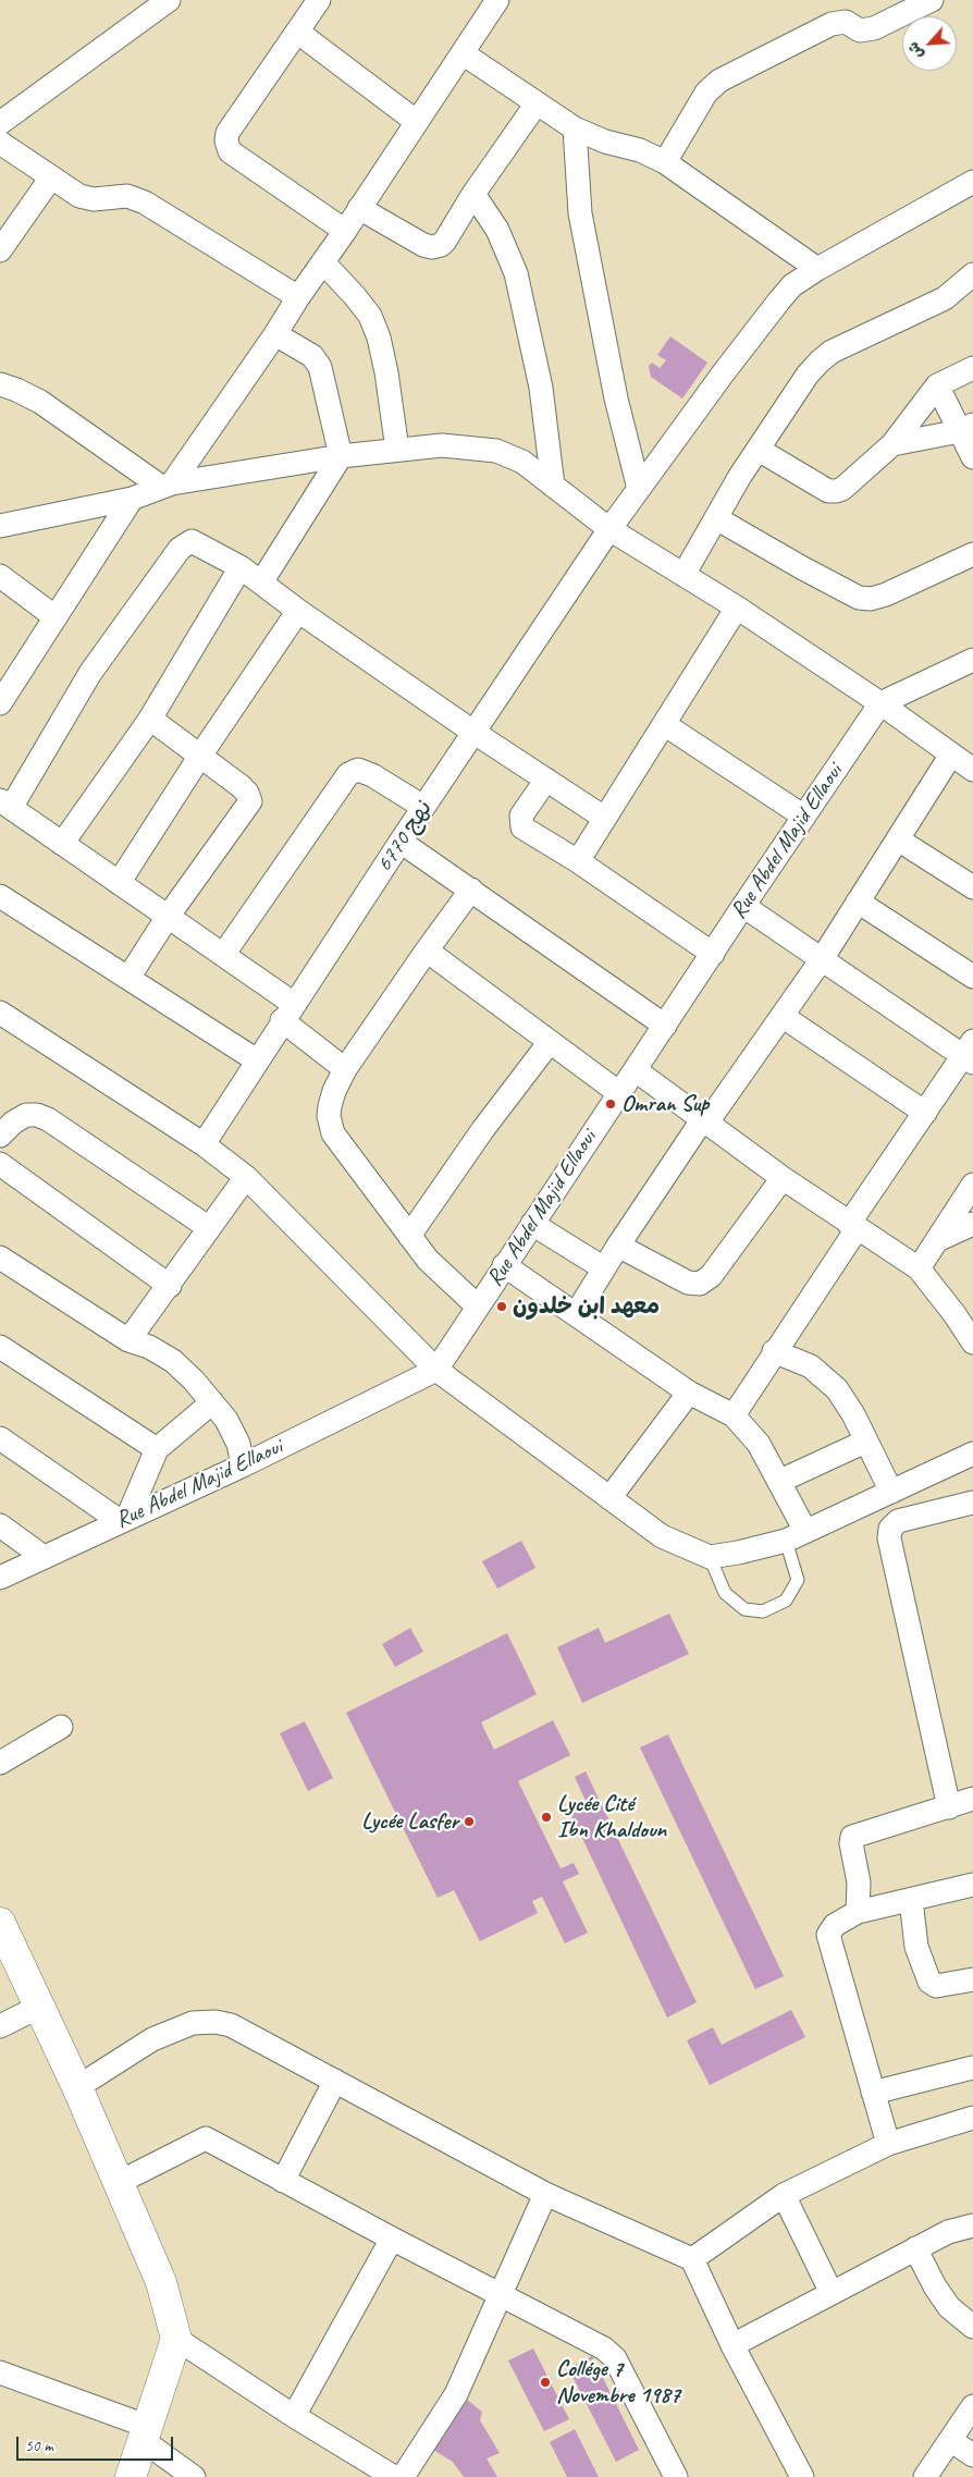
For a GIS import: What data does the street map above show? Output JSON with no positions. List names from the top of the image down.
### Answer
{
  "streets": {
    "street": ["نهج 6770", "Rue Abdel Majid Ellaoui"]
  },
  "places": [
    "Omran Sup",
    "معهد ابن خلدون",
    "Lycée Cité Ibn Khaldoun",
    "Lycée Lasfer",
    "Collége 7 Novembre 1987"
  ],
  "scale_bar": "50 m",
  "north": "bottom left"
}
